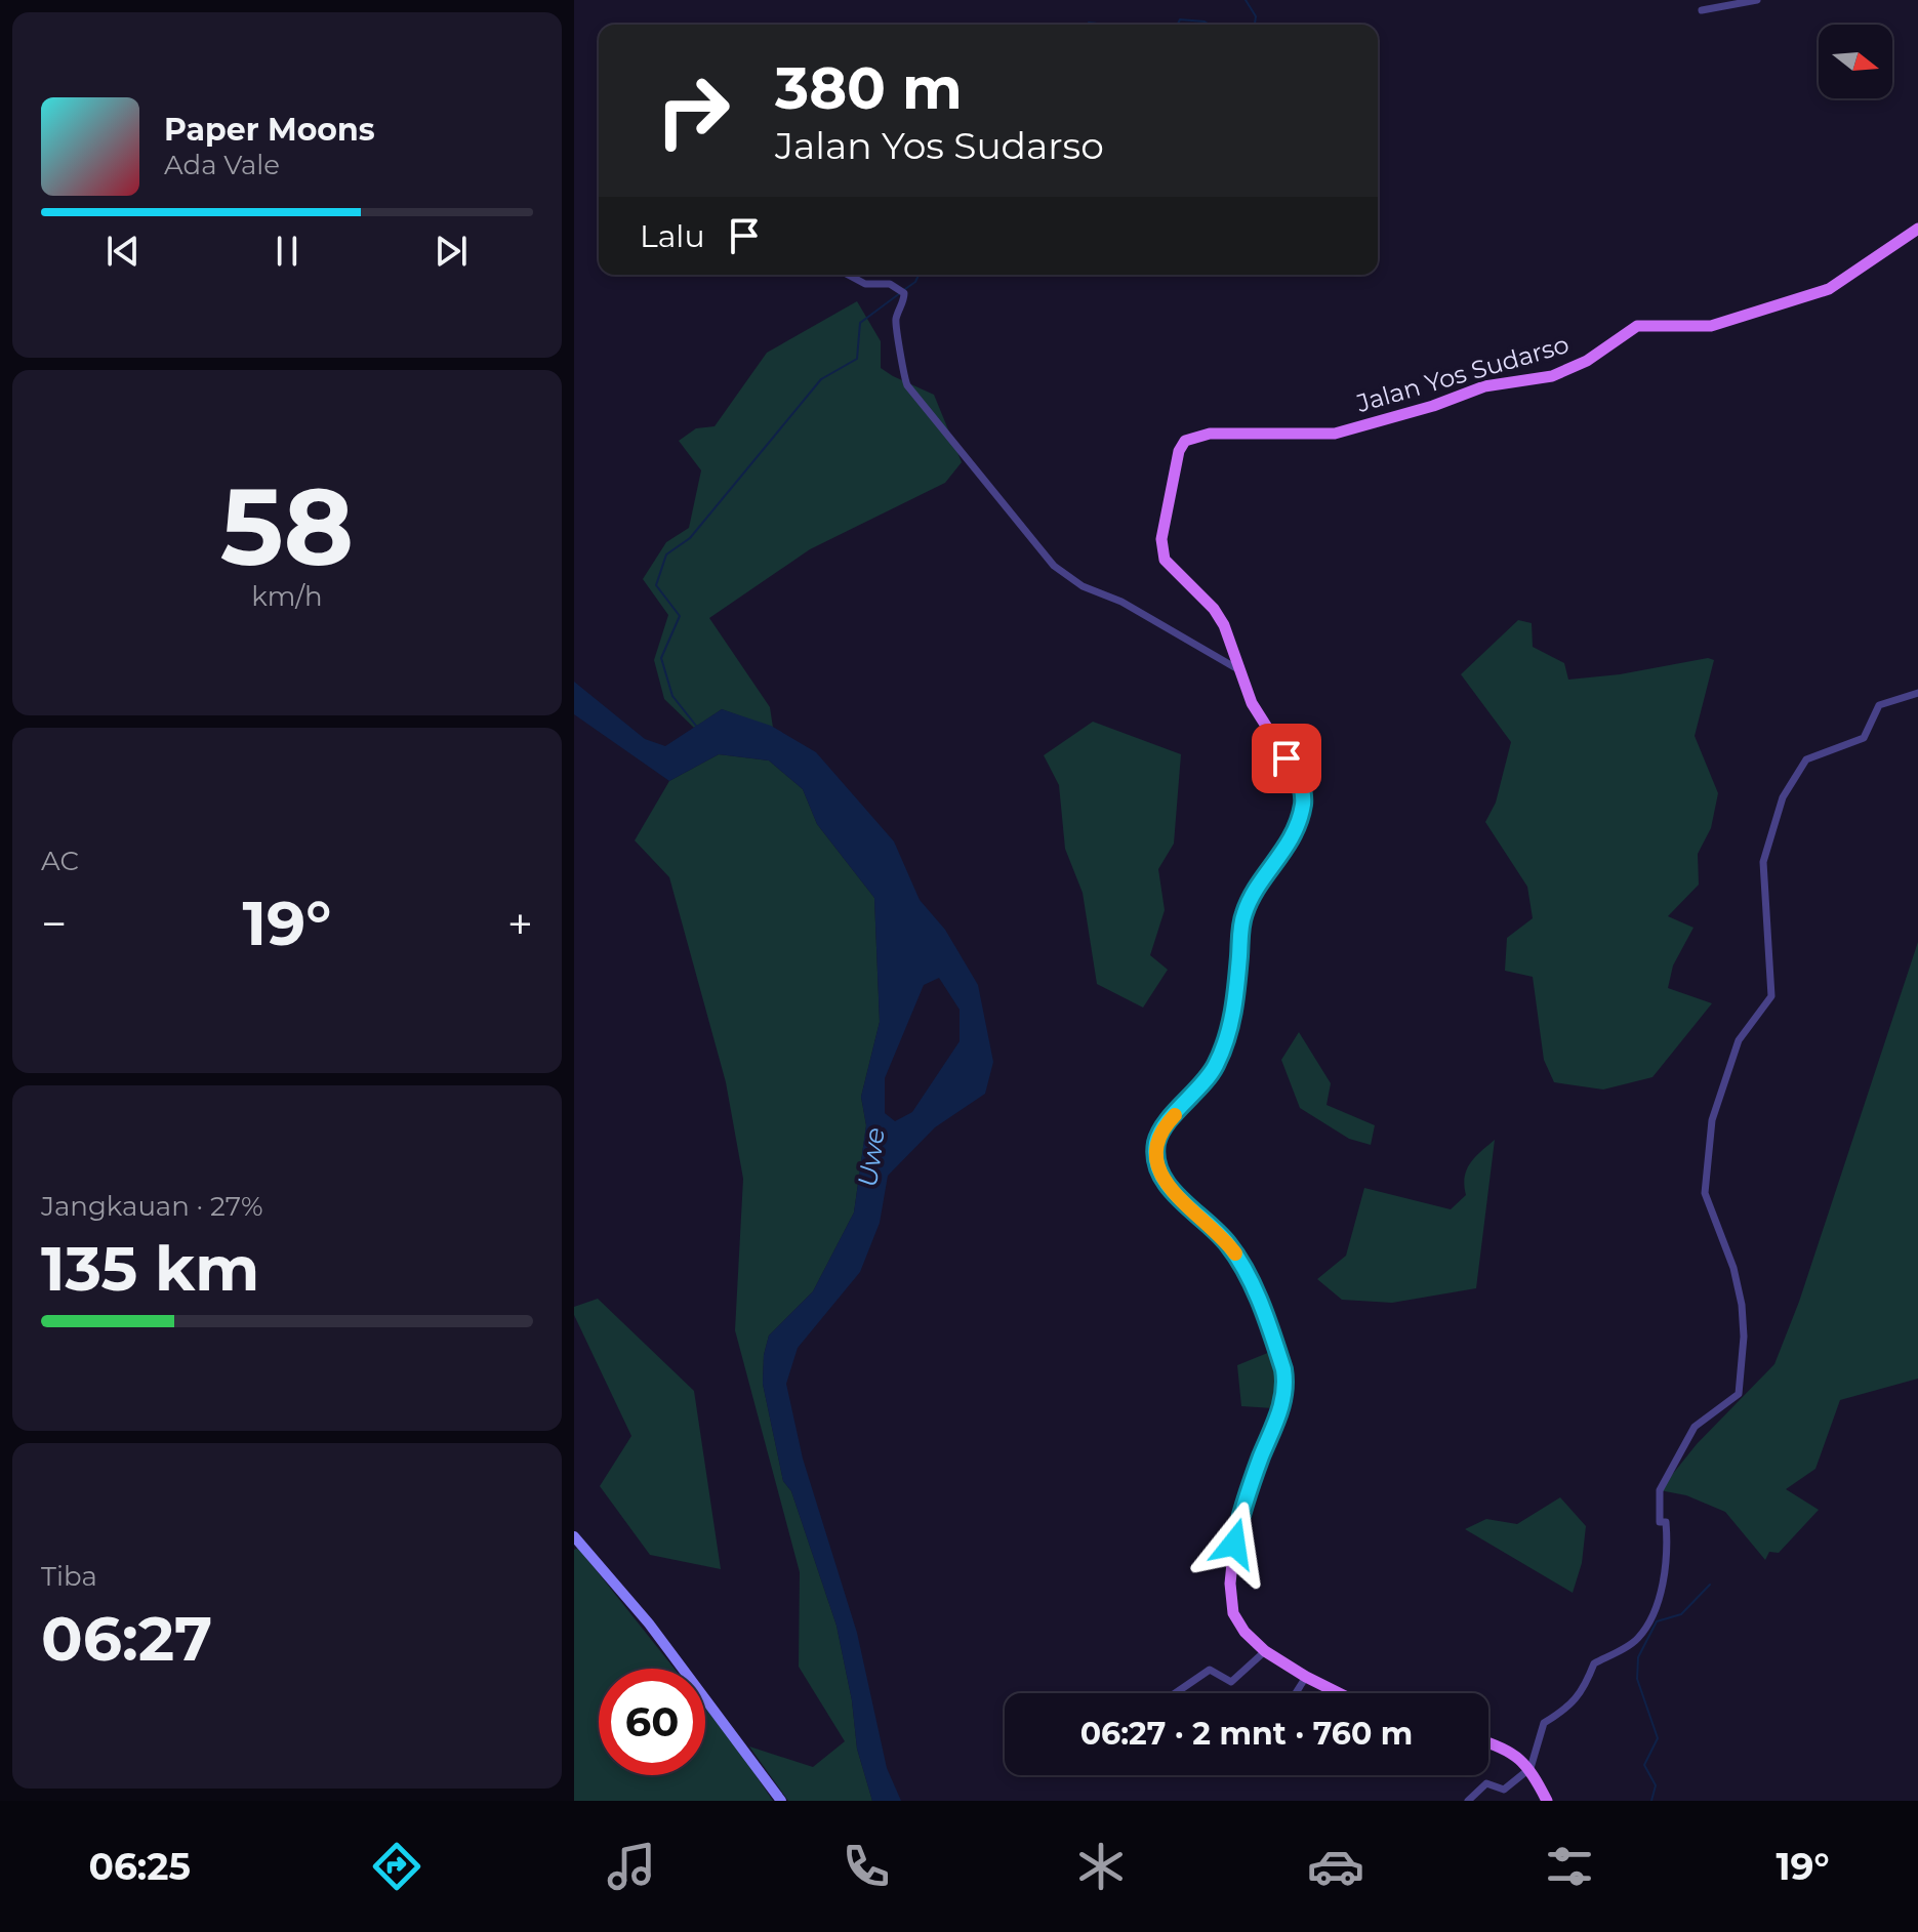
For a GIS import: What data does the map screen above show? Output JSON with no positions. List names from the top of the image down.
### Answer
{
  "streets": {
    "main road": ["Jalan Yos Sudarso"]
  },
  "water": ["Uwe"],
  "north": "right",
  "page": {
    "turn": ["380 m", "Jalan Yos Sudarso"],
    "song": ["Paper Moons", "Ada Vale"],
    "then": "Lalu",
    "tile": [
      ["58", "km/h"],
      "AC",
      ["Jangkauan · 27%", "135 km"],
      ["Tiba", "06:27"]
    ],
    "heat": ["−", "19°", "+"],
    "limit": "60",
    "trip": "06:27 · 2 mnt · 760 m",
    "tabs": ["06:25", "19°"]
  }
}
